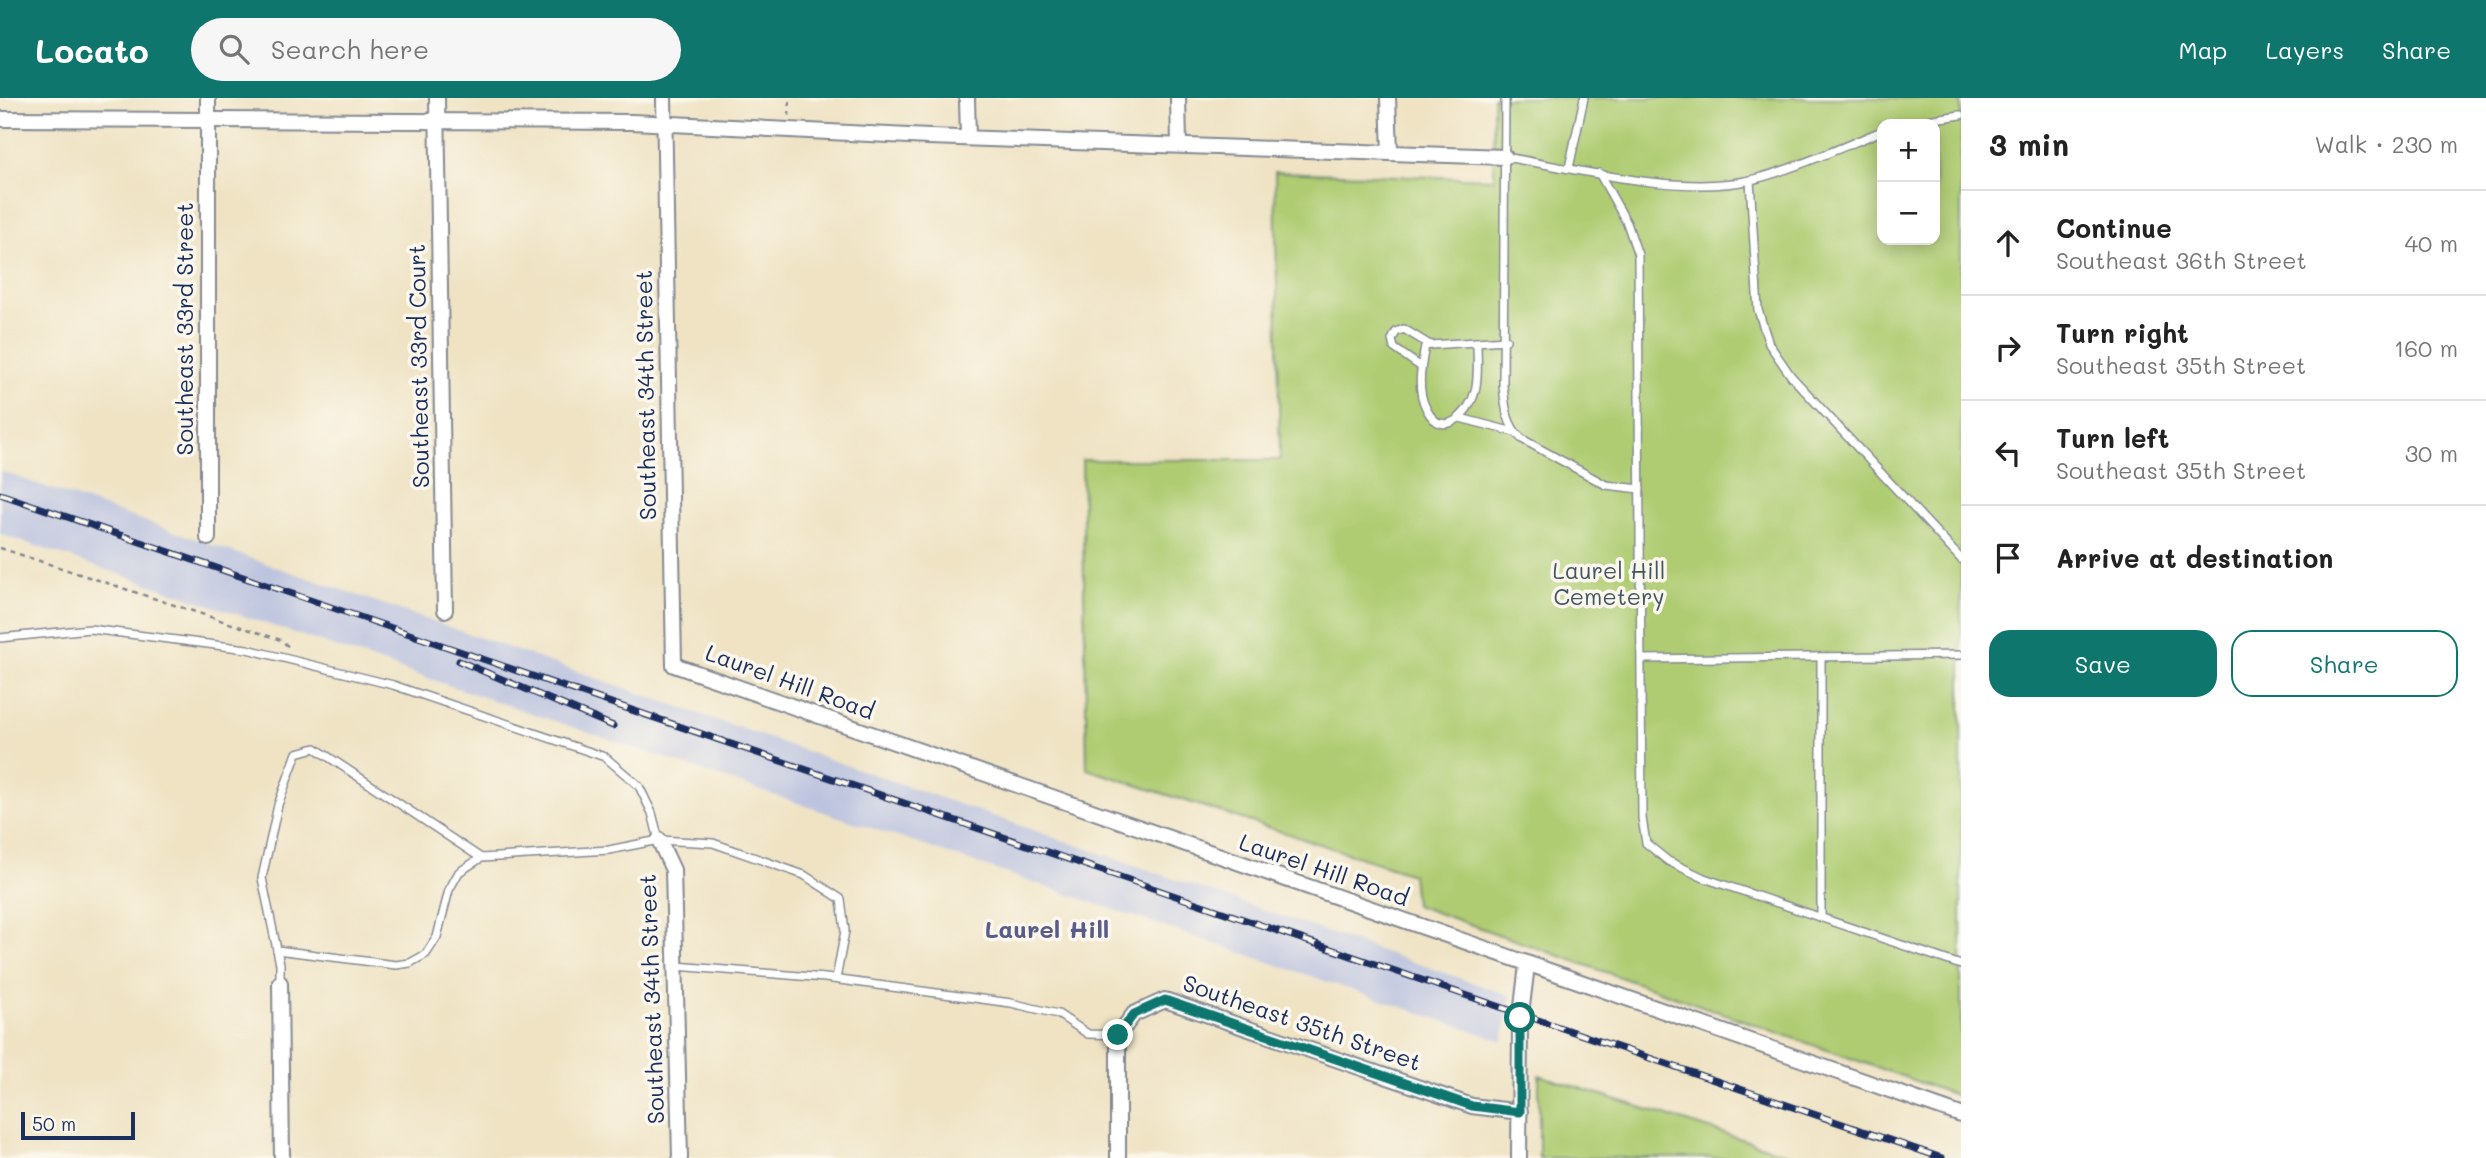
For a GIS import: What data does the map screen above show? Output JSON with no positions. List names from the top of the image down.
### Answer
{
  "streets": {
    "street": [
      "Southeast 33rd Street",
      "Southeast 33rd Court",
      "Southeast 34th Street",
      "Laurel Hill Road",
      "Southeast 35th Street"
    ]
  },
  "crossings": [
    ["Southeast 34th Street", "Laurel Hill Road"]
  ],
  "districts": ["Laurel Hill"],
  "parks": ["Laurel Hill Cemetery"],
  "scale_bar": "50 m",
  "page": {
    "header": "Locato",
    "search": "Search here",
    "nav": ["Map", "Layers", "Share"],
    "heading": ["3 min", "Walk · 230 m"],
    "map_buttons": ["+", "−"],
    "list": [
      ["Continue", "Southeast 36th Street", "40 m"],
      ["Turn right", "Southeast 35th Street", "160 m"],
      ["Turn left", "Southeast 35th Street", "30 m"],
      "Arrive at destination"
    ],
    "buttons": ["Save", "Share"],
    "scale": "50 m"
  }
}
